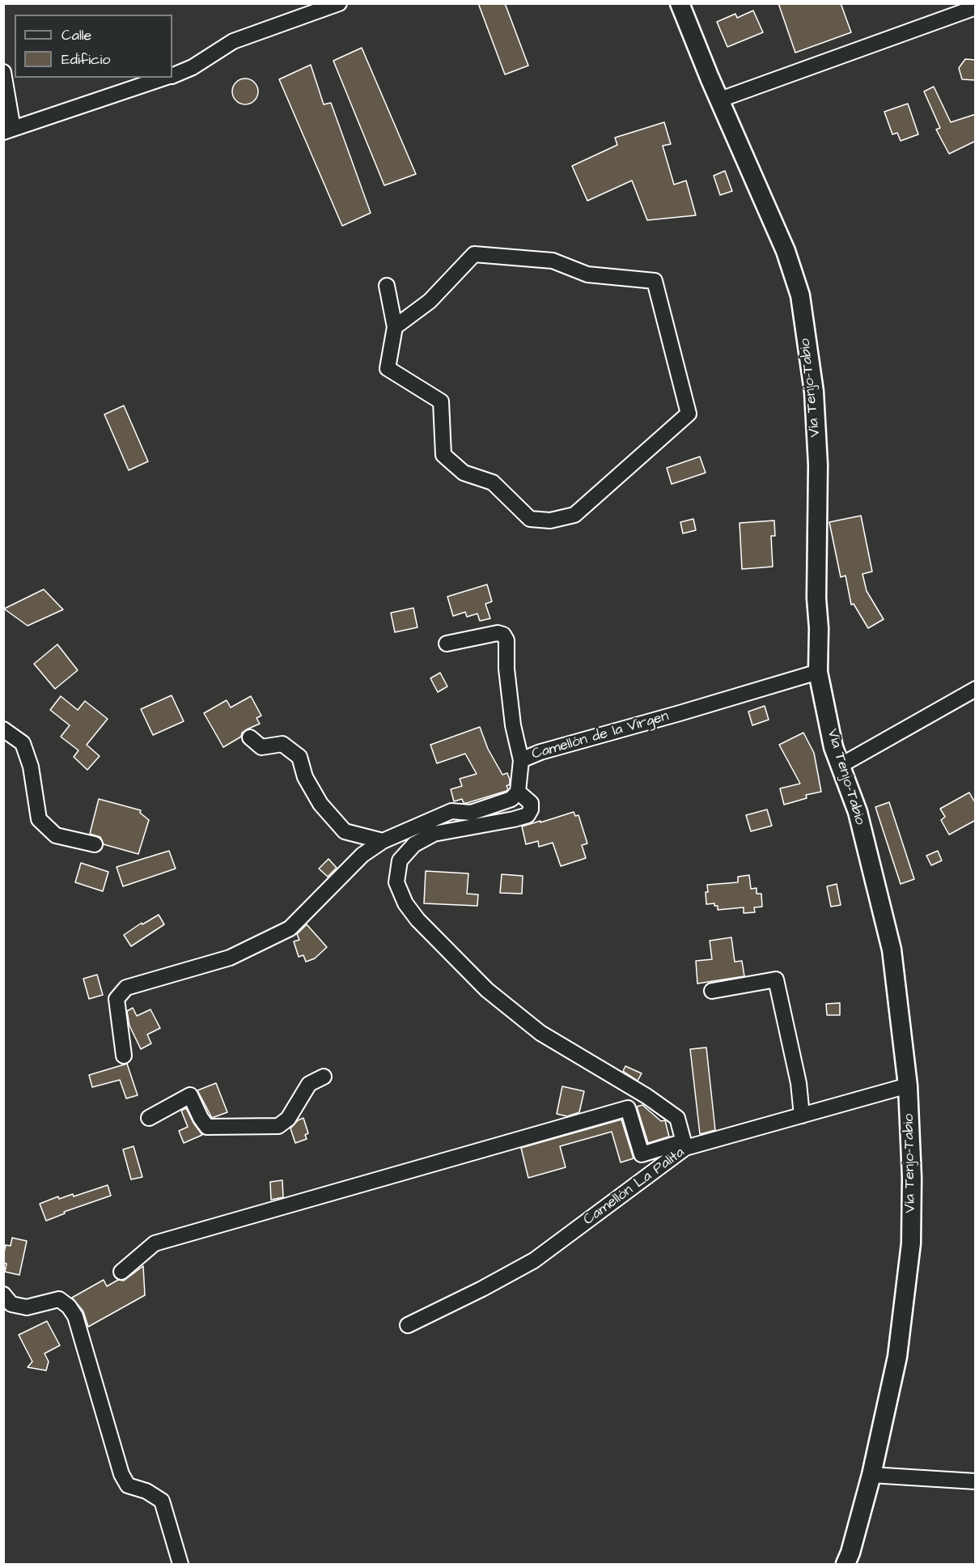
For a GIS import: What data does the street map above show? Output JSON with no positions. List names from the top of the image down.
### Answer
{
  "streets": {
    "main road": ["Vía Tenjo-Tabio"],
    "street": ["Camellón de la Virgen", "Camellón La Palita"]
  },
  "crossings": [
    ["Vía Tenjo-Tabio", "Camellón de la Virgen"],
    ["Vía Tenjo-Tabio", "Camellón La Palita"]
  ],
  "legend": ["Calle", "Edificio"]
}
